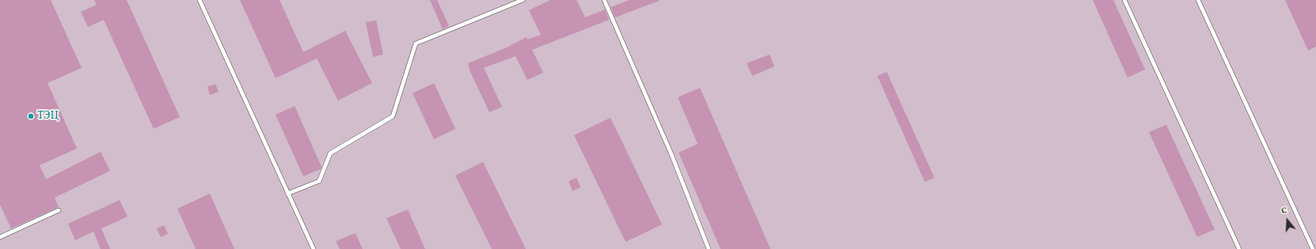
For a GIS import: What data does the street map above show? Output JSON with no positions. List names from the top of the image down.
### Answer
{
  "places": ["ТЭЦ"],
  "north": "top"
}
